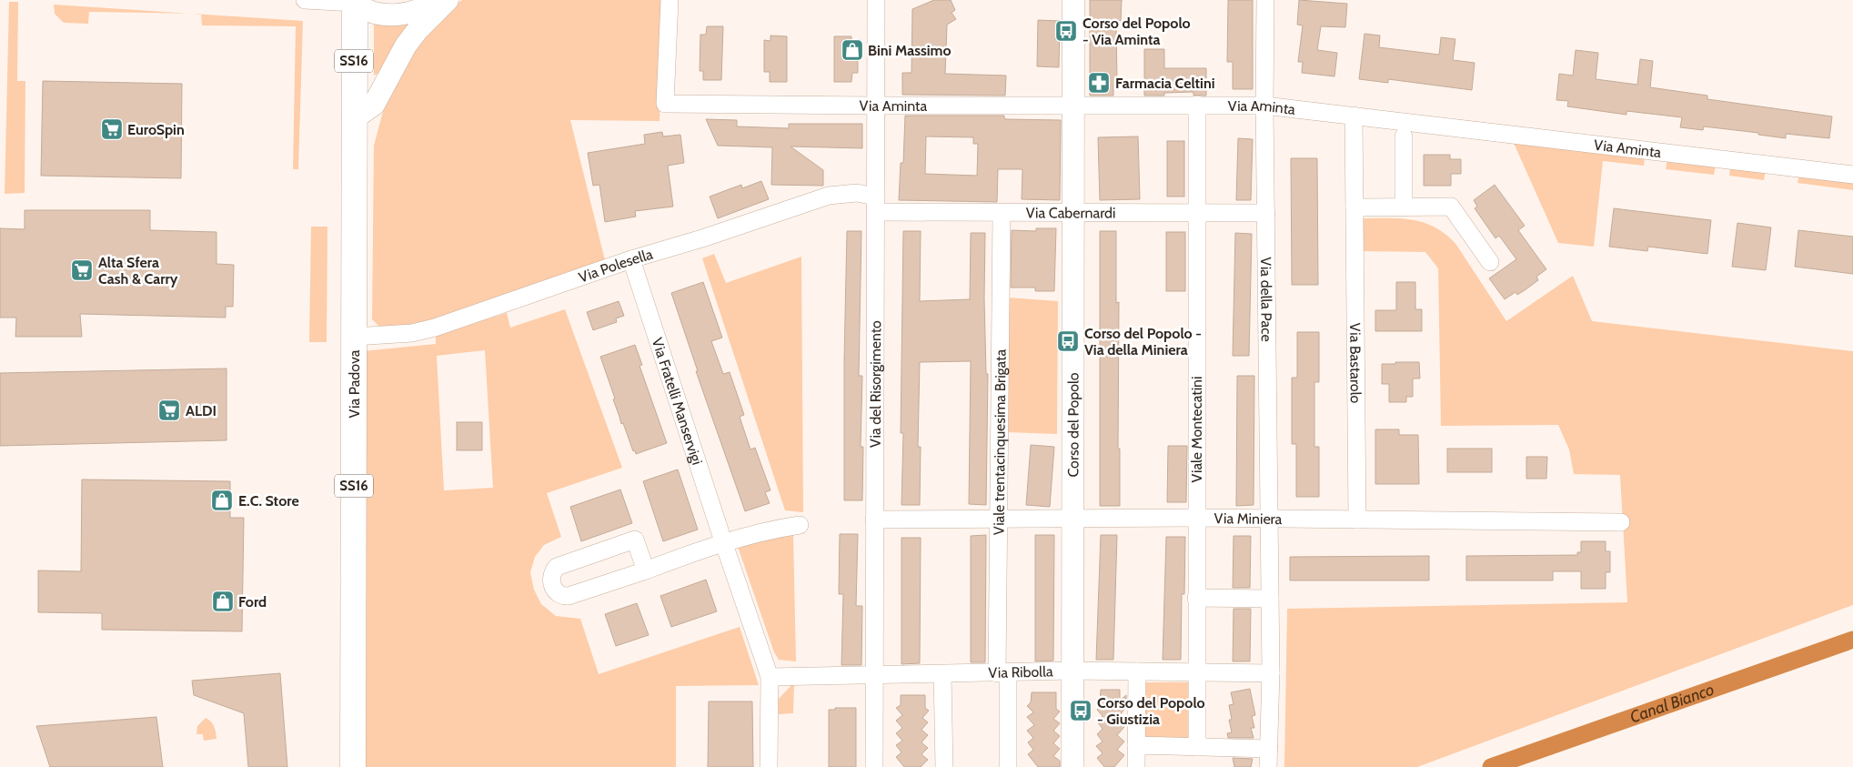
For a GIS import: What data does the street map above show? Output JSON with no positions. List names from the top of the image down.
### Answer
{
  "streets": {
    "main road": ["SS16", "Via Padova"],
    "street": [
      "Via Aminta",
      "Via Cabernardi",
      "Via Polesella",
      "Via della Pace",
      "Via Bastarolo",
      "Via del Risorgimento",
      "Via Fratelli Manservigi",
      "Corso del Popolo",
      "Viale Montecatini",
      "Viale trentacinquesima Brigata",
      "Via Miniera",
      "Via Ribolla"
    ]
  },
  "crossings": [
    ["Via Aminta", "Via della Pace"],
    ["Via Aminta", "Via Bastarolo"],
    ["Via Aminta", "Via del Risorgimento"],
    ["Via Aminta", "Corso del Popolo"],
    ["Via Aminta", "Viale Montecatini"],
    ["Via Cabernardi", "Via Polesella"],
    ["Via Cabernardi", "Via della Pace"],
    ["Via Cabernardi", "Via del Risorgimento"],
    ["Via Cabernardi", "Corso del Popolo"],
    ["Via Cabernardi", "Viale Montecatini"],
    ["Via Cabernardi", "Viale trentacinquesima Brigata"],
    ["Via Polesella", "Via Padova"],
    ["Via Polesella", "Via del Risorgimento"],
    ["Via Polesella", "Via Fratelli Manservigi"],
    ["Via della Pace", "Via Miniera"],
    ["Via della Pace", "Via Ribolla"],
    ["Via Bastarolo", "Via Miniera"],
    ["Via del Risorgimento", "Via Miniera"],
    ["Via del Risorgimento", "Via Ribolla"],
    ["Via Fratelli Manservigi", "Via Ribolla"],
    ["Corso del Popolo", "Via Miniera"],
    ["Corso del Popolo", "Via Ribolla"],
    ["Viale Montecatini", "Via Miniera"],
    ["Viale Montecatini", "Via Ribolla"],
    ["Viale trentacinquesima Brigata", "Via Miniera"],
    ["Viale trentacinquesima Brigata", "Via Ribolla"]
  ],
  "water": ["Canal Bianco"],
  "places": {
    "bus stop": ["Corso del Popolo - Via Aminta", "Corso del Popolo - Via della Miniera", "Corso del Popolo - Giustizia"],
    "shop": ["Bini Massimo", "E.C. Store", "Ford"],
    "pharmacy": ["Farmacia Celtini"],
    "supermarket": ["EuroSpin", "Alta Sfera Cash & Carry", "ALDI"]
  }
}
